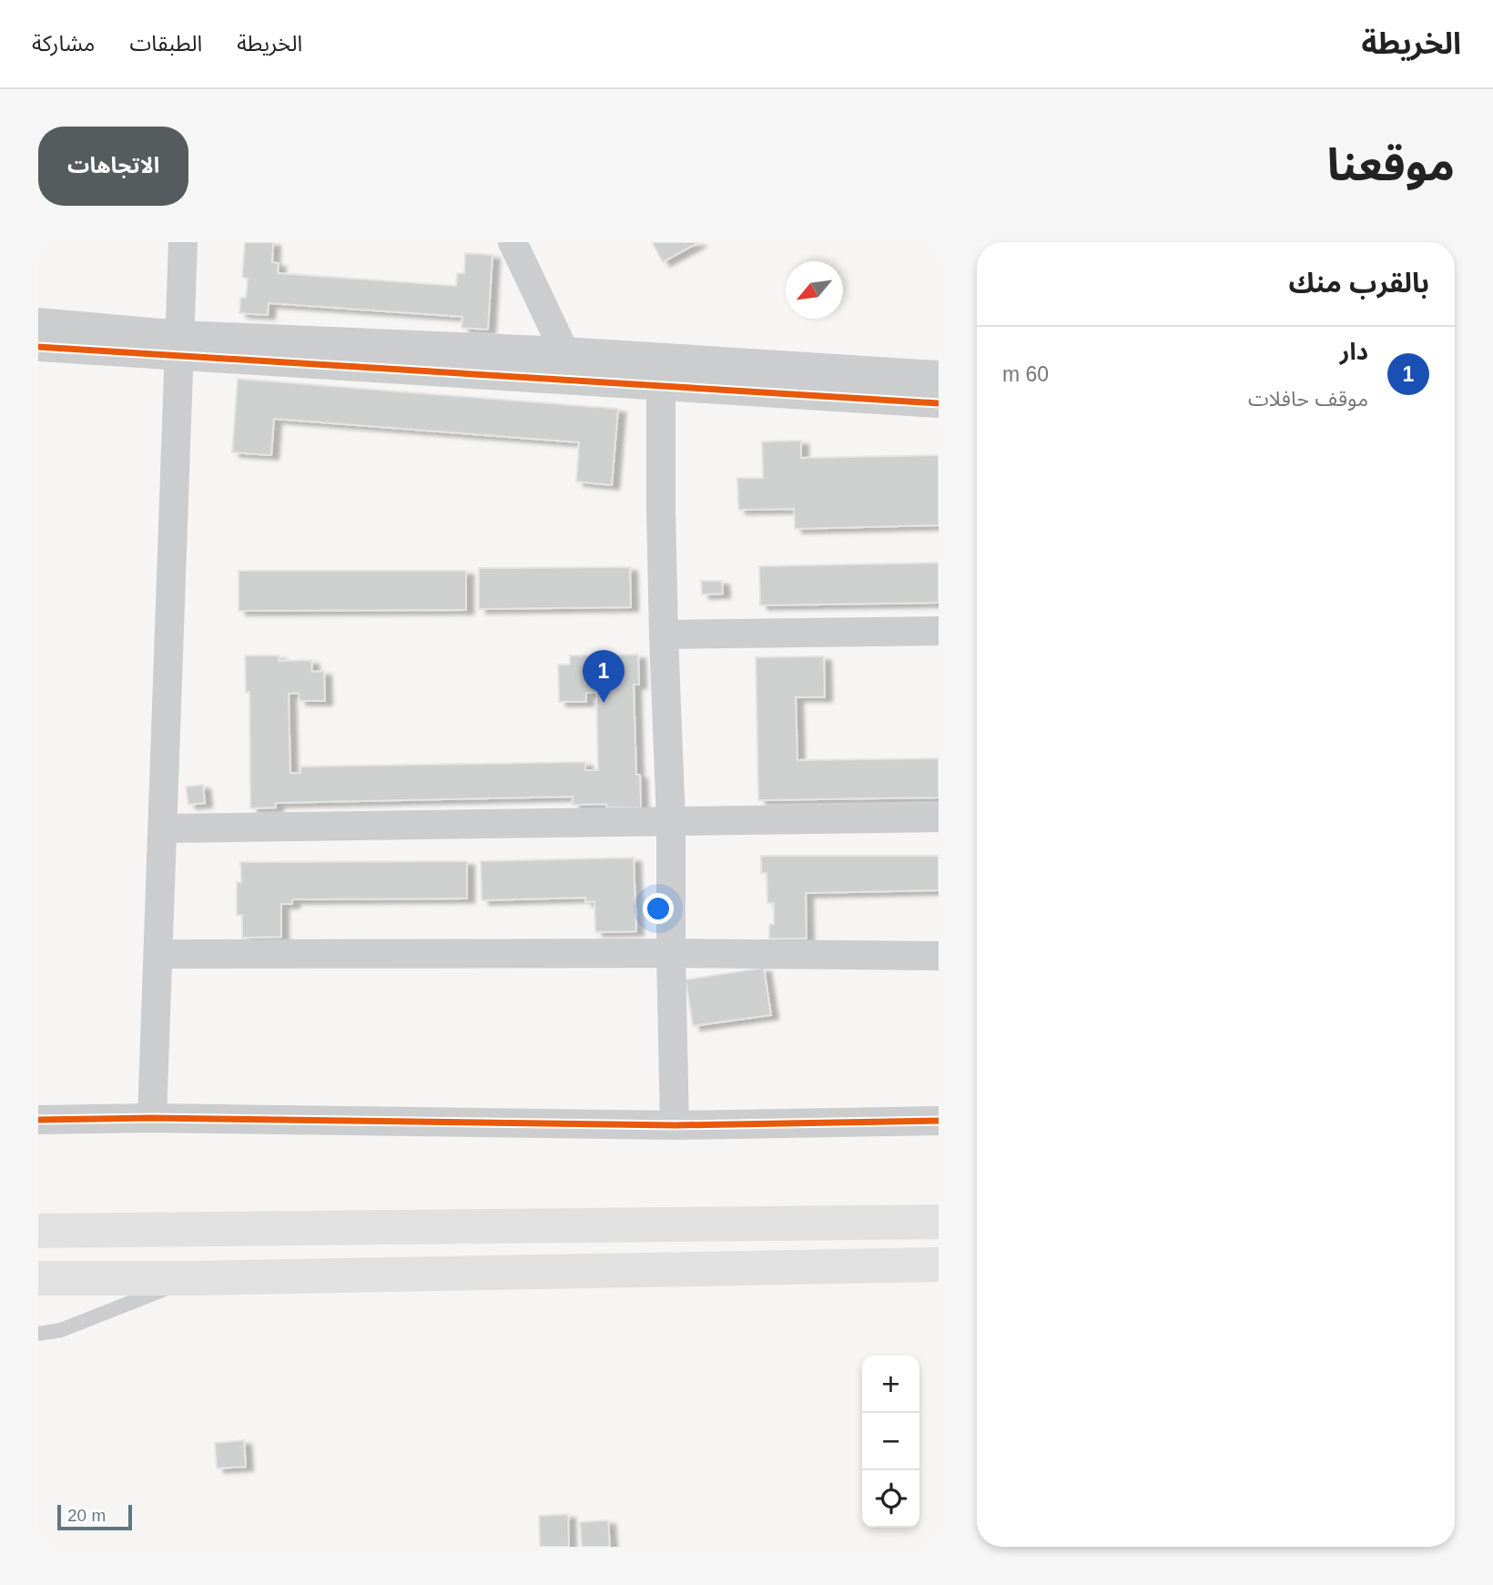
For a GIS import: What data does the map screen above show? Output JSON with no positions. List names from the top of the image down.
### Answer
{
  "scale_bar": "20 m",
  "north": "bottom left",
  "page": {
    "header": "الخريطة",
    "nav": ["الخريطة", "الطبقات", "مشاركة"],
    "title": "موقعنا",
    "buttons": "الاتجاهات",
    "heading": "بالقرب منك",
    "list": [
      {
        "mark": "1",
        "name": "دار",
        "note": "موقف حافلات",
        "value": "60 m"
      }
    ],
    "pins": "1",
    "map_buttons": ["+", "−"],
    "scale": "20 m"
  }
}
